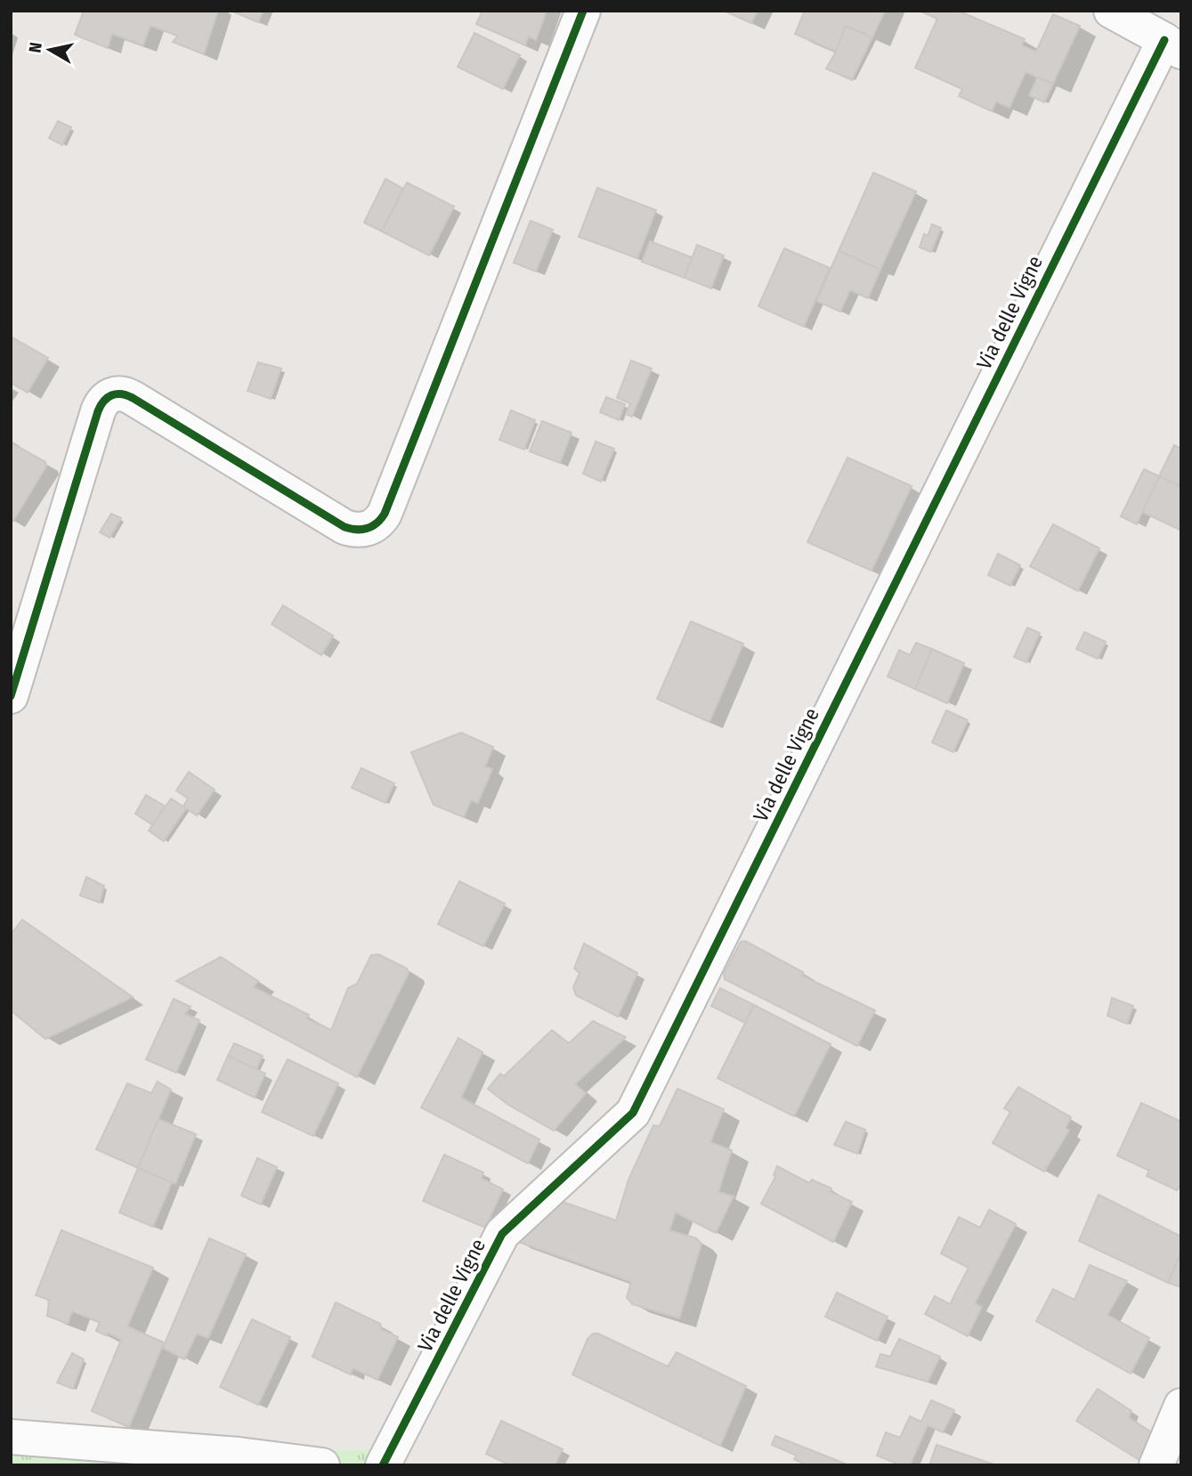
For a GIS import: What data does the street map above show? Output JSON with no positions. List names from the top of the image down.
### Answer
{
  "streets": {
    "street": ["Via delle Vigne"]
  },
  "north": "left"
}
